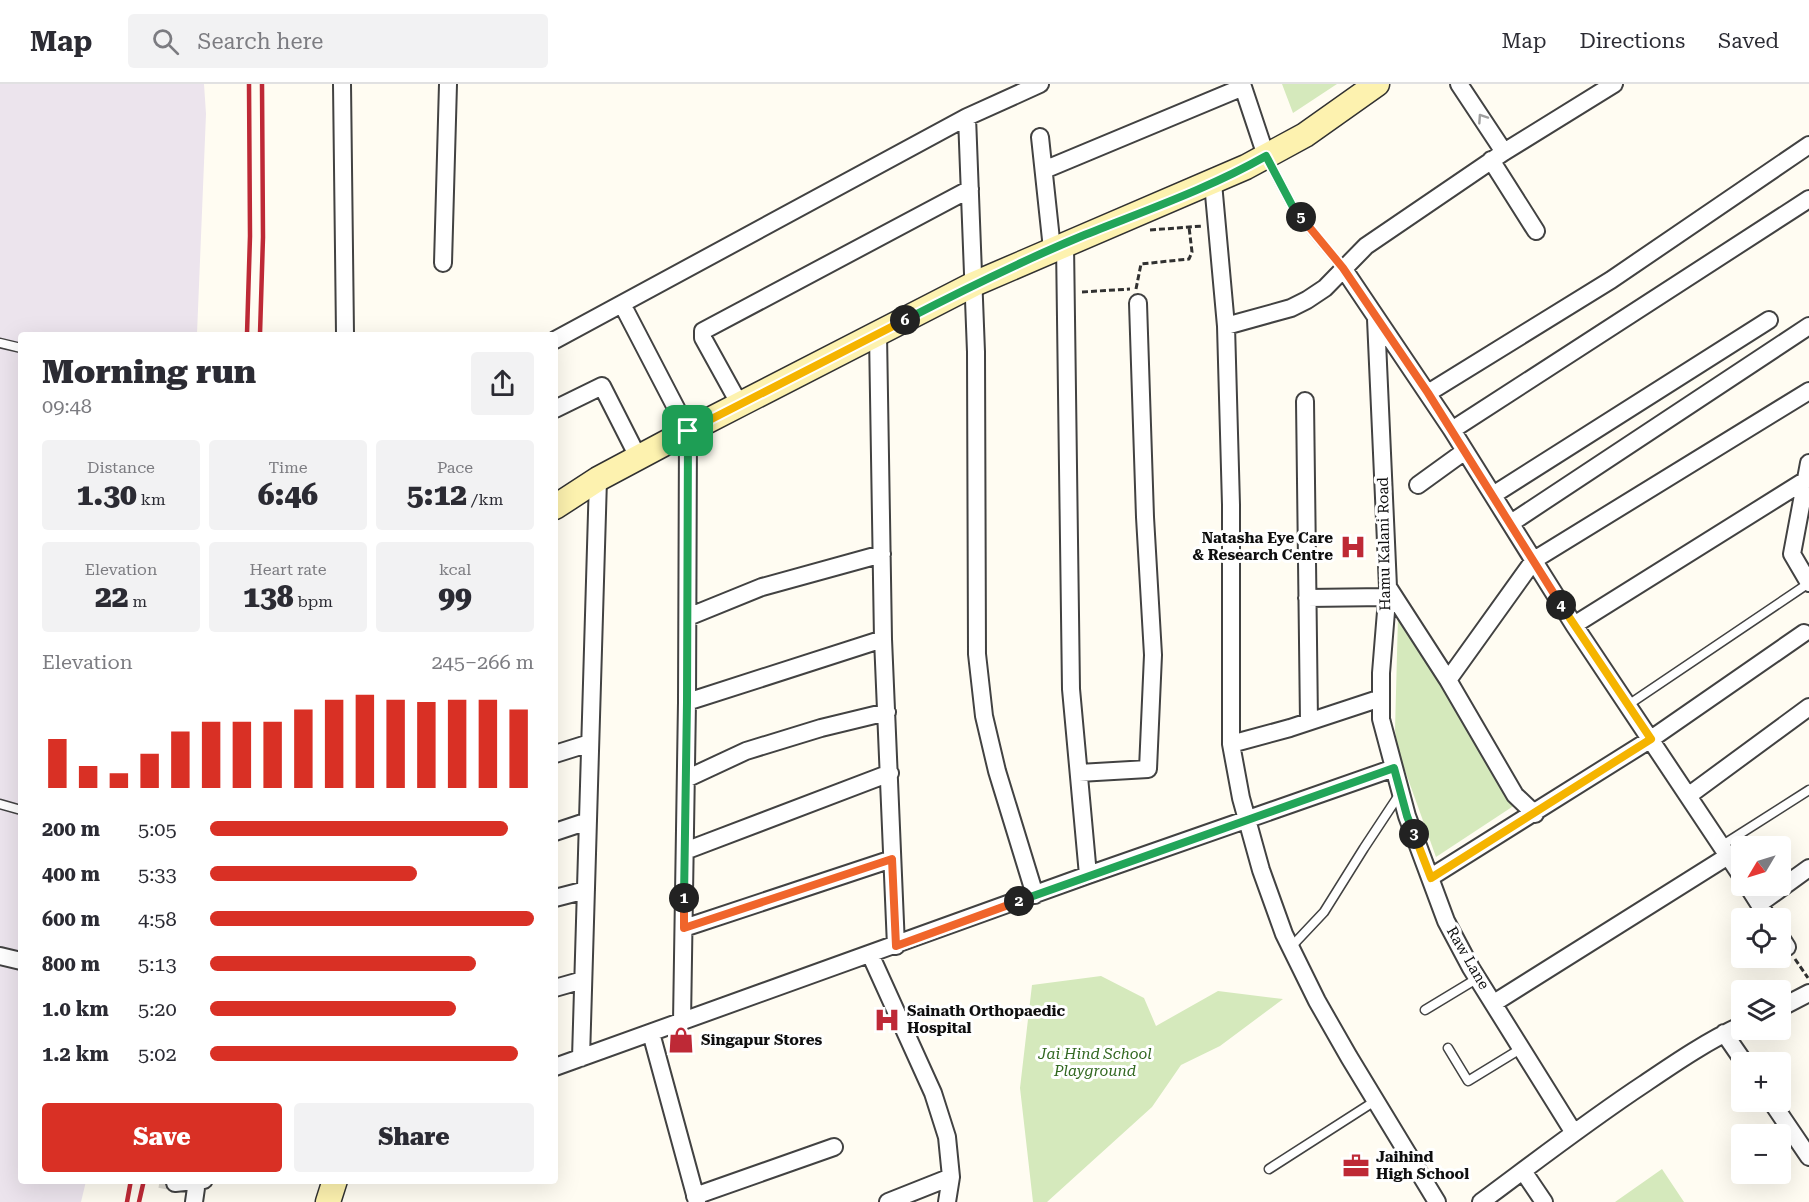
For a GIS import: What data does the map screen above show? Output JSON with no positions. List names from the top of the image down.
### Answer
{
  "streets": {
    "street": ["Hamu Kalani Road", "Raw Lane"]
  },
  "crossings": [
    ["Hamu Kalani Road", "Raw Lane"]
  ],
  "parks": ["Jai Hind School Playground"],
  "places": {
    "hospital": ["Natasha Eye Care & Research Centre", "Sainath Orthopaedic Hospital"],
    "shop": ["Singapur Stores"],
    "office": ["Jaihind High School"]
  },
  "north": "bottom left",
  "page": {
    "header": "Map",
    "search": "Search here",
    "nav": ["Map", "Directions", "Saved"],
    "pins": [
      "5",
      "6",
      "4",
      "3",
      "1",
      "2"
    ],
    "heading": ["Morning run", "09:48"],
    "stats": [
      ["Distance", "1.30 km"],
      ["Time", "6:46"],
      ["Pace", "5:12 /km"],
      ["Elevation", "22 m"],
      ["Heart rate", "138 bpm"],
      ["kcal", "99"]
    ],
    "chart": ["Elevation", "245–266 m"],
    "list": [
      {
        "name": "200 m",
        "note": "5:05"
      },
      {
        "name": "400 m",
        "note": "5:33"
      },
      {
        "name": "600 m",
        "note": "4:58"
      },
      {
        "name": "800 m",
        "note": "5:13"
      },
      {
        "name": "1.0 km",
        "note": "5:20"
      },
      {
        "name": "1.2 km",
        "note": "5:02"
      }
    ],
    "map_buttons": ["+", "−"],
    "buttons": ["Save", "Share"]
  }
}
